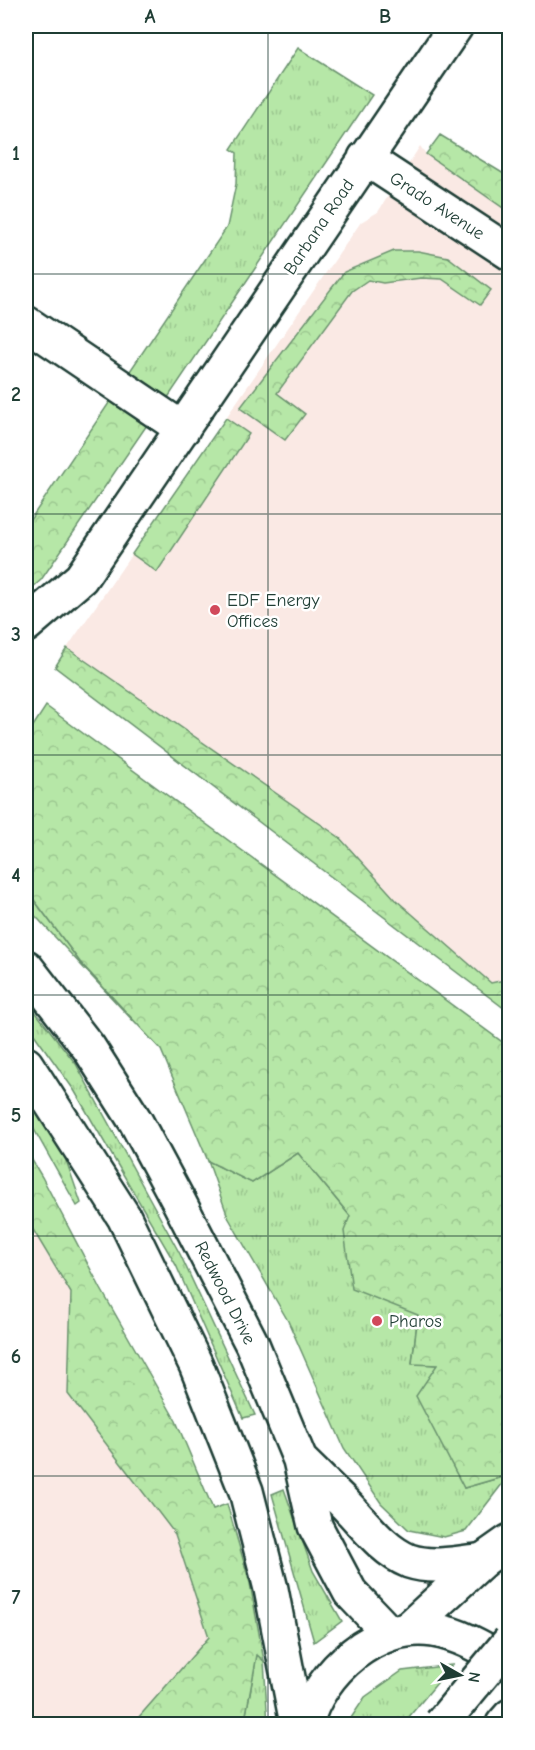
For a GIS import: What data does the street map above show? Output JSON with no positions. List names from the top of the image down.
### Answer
{
  "streets": {
    "main road": ["Grado Avenue", "Barbana Road", "Redwood Drive"]
  },
  "crossings": [
    ["Grado Avenue", "Barbana Road"]
  ],
  "places": ["EDF Energy Offices", "Pharos"],
  "north": "right",
  "grid": {
    "columns": ["A", "B"],
    "rows": [
      "1",
      "2",
      "3",
      "4",
      "5",
      "6",
      "7"
    ]
  }
}
